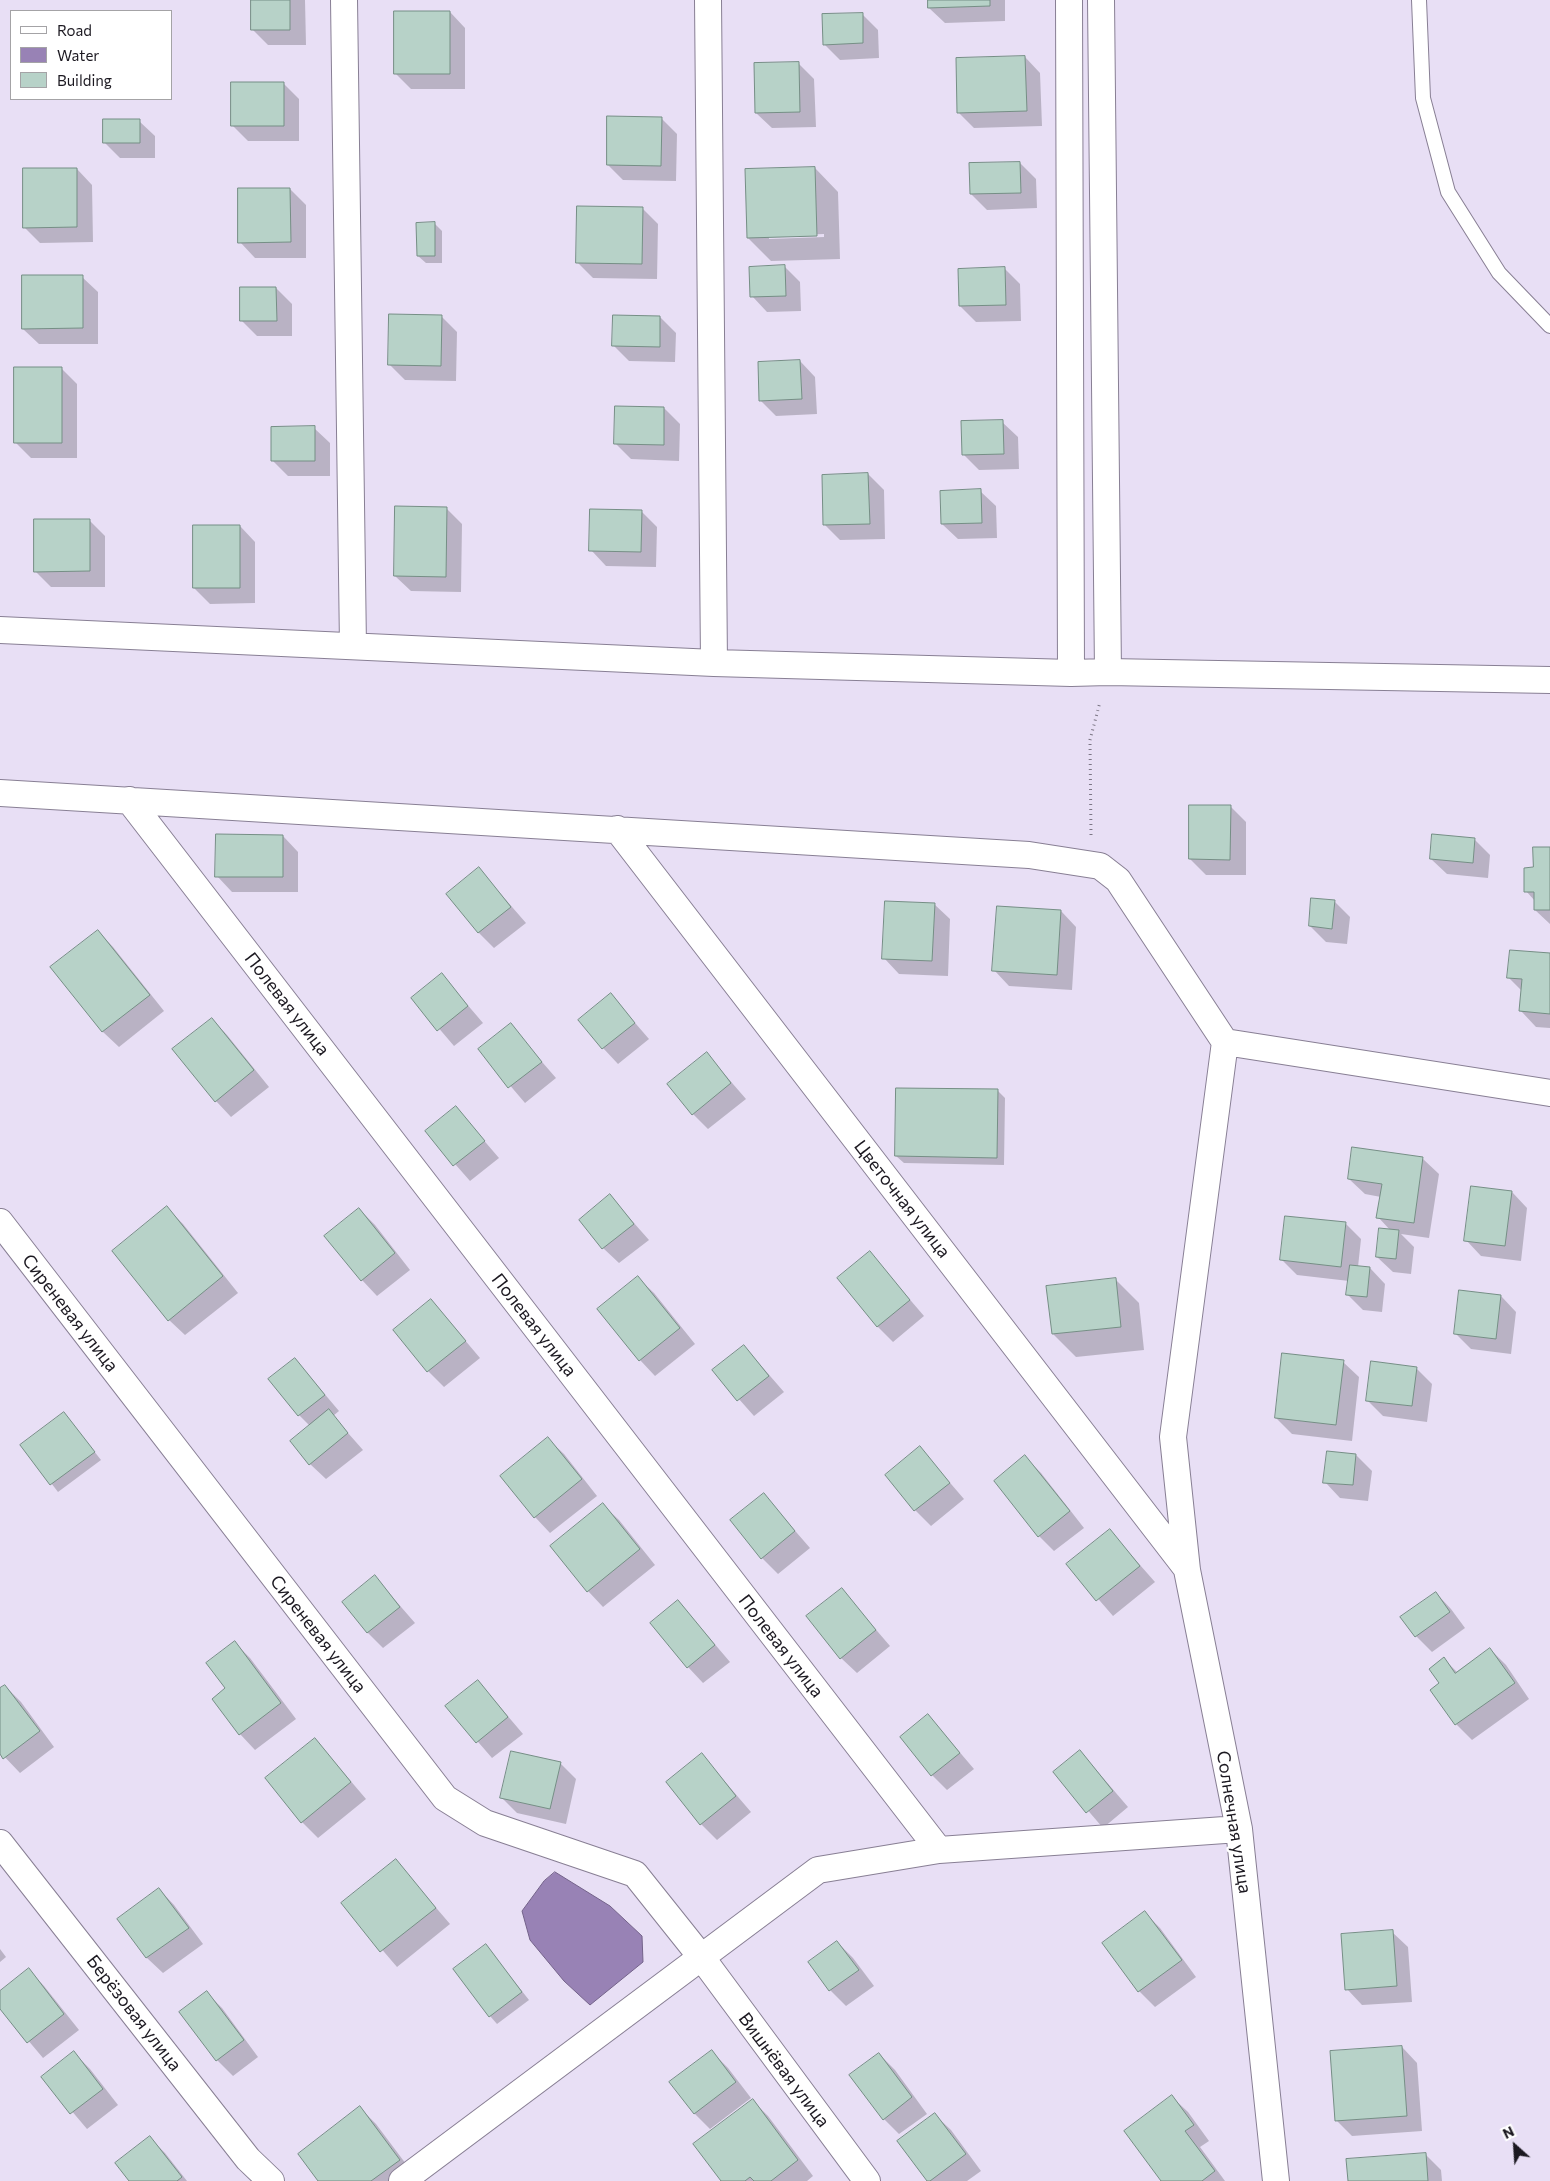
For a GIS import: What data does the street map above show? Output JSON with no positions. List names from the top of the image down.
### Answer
{
  "streets": {
    "street": [
      "Полевая улица",
      "Цветочная улица",
      "Сиреневая улица",
      "Солнечная улица",
      "Берёзовая улица",
      "Вишнёвая улица"
    ]
  },
  "crossings": [
    ["Цветочная улица", "Солнечная улица"],
    ["Сиреневая улица", "Вишнёвая улица"]
  ],
  "legend": ["Road", "Water", "Building"],
  "north": "top left"
}
